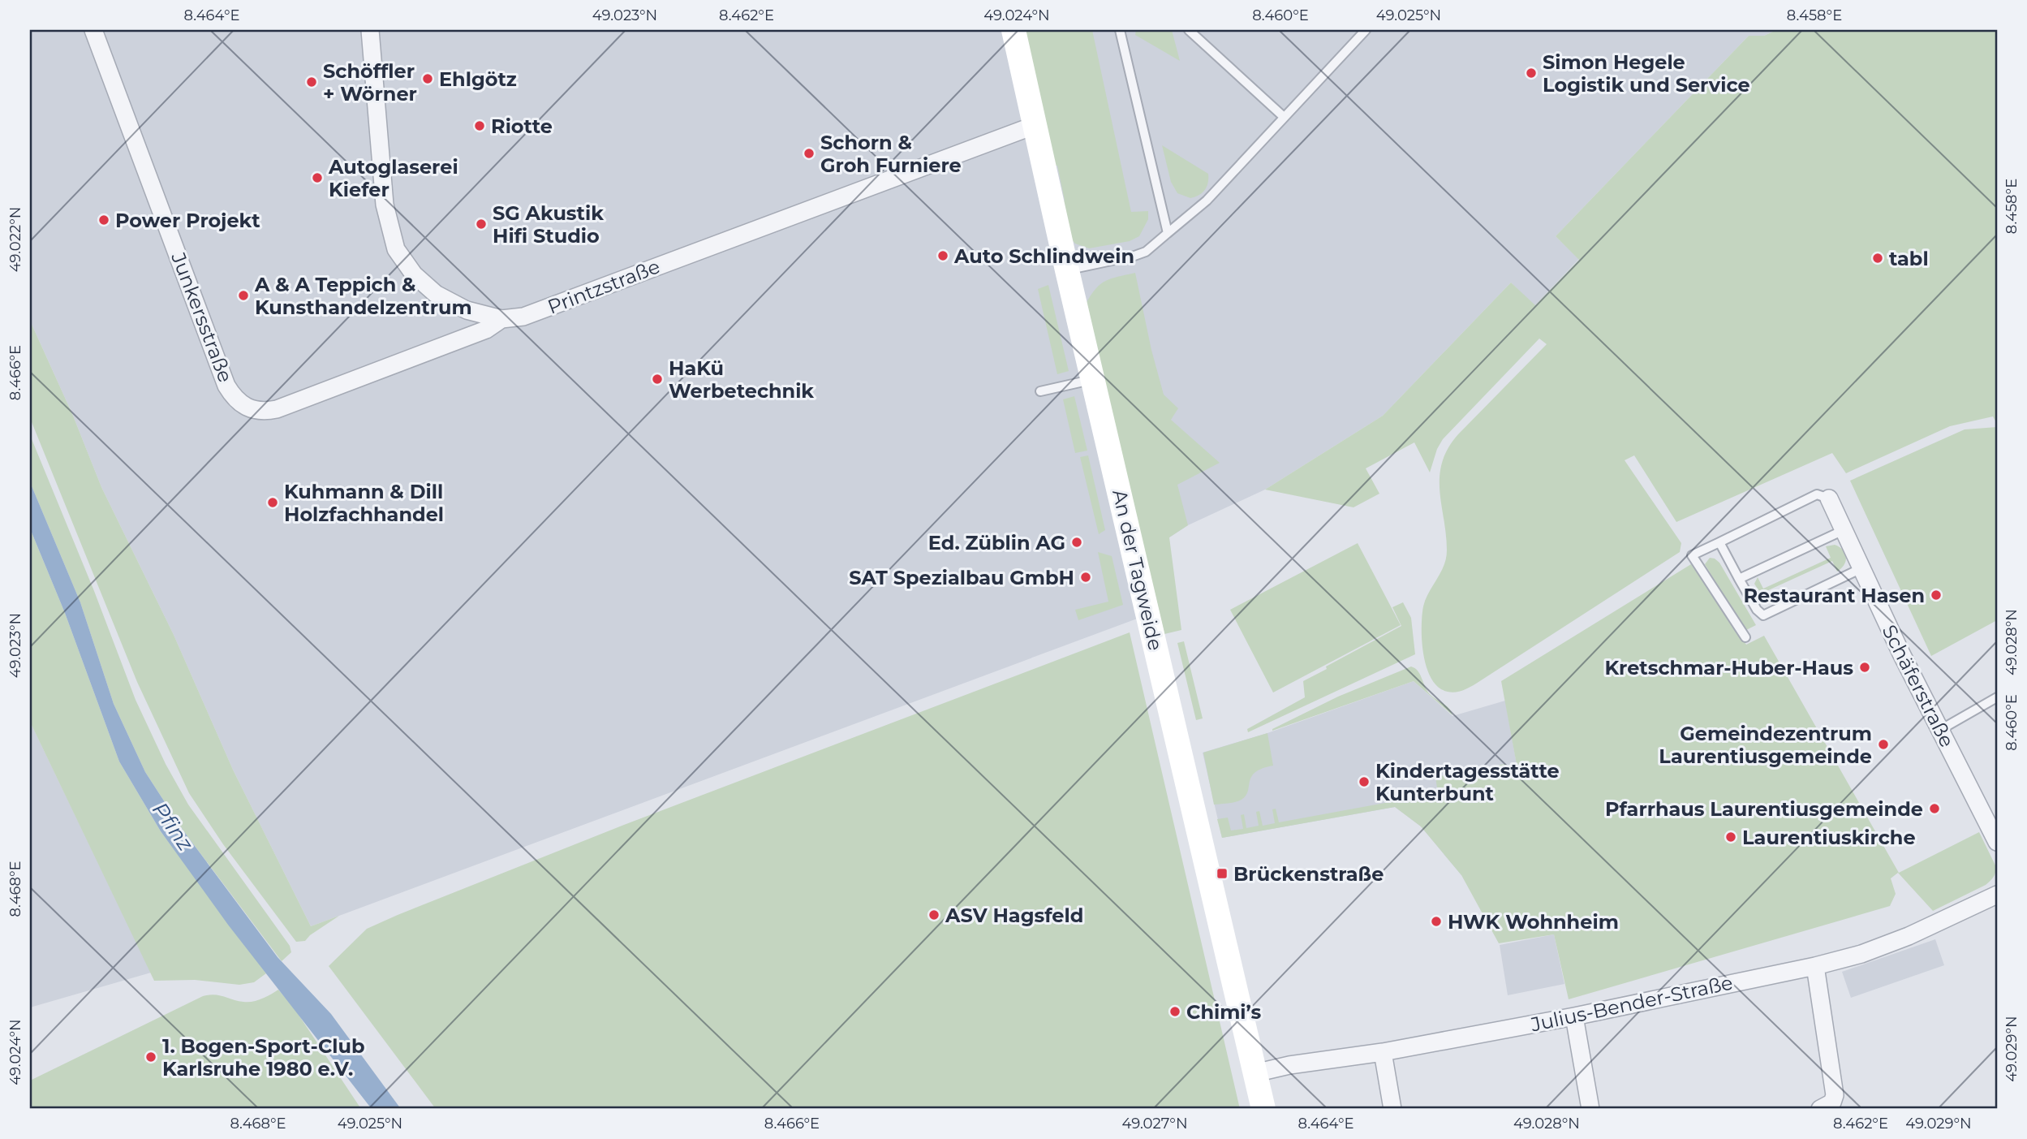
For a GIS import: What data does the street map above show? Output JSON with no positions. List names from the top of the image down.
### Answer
{
  "streets": {
    "main road": ["An der Tagweide"],
    "street": [
      "Printzstraße",
      "Junkersstraße",
      "Schäferstraße",
      "Julius-Bender-Straße"
    ]
  },
  "crossings": [
    ["Printzstraße", "Junkersstraße"],
    ["Printzstraße", "An der Tagweide"],
    ["An der Tagweide", "Julius-Bender-Straße"]
  ],
  "water": ["Pfinz"],
  "places": {
    "other": [
      "Simon Hegele Logistik und Service",
      "Ehlgötz",
      "Schöffler + Wörner",
      "Riotte",
      "Schorn & Groh Furniere",
      "Autoglaserei Kiefer",
      "Power Projekt",
      "SG Akustik Hifi Studio",
      "Auto Schlindwein",
      "tabl",
      "A & A Teppich & Kunsthandelzentrum",
      "HaKü Werbetechnik",
      "Kuhmann & Dill Holzfachhandel",
      "Ed. Züblin AG",
      "SAT Spezialbau GmbH",
      "Restaurant Hasen",
      "Kretschmar-Huber-Haus",
      "Gemeindezentrum Laurentiusgemeinde",
      "Kindertagesstätte Kunterbunt",
      "Pfarrhaus Laurentiusgemeinde",
      "Laurentiuskirche",
      "ASV Hagsfeld",
      "HWK Wohnheim",
      "Chimi’s",
      "1. Bogen-Sport-Club Karlsruhe 1980 e.V."
    ],
    "transit": ["Brückenstraße"]
  },
  "coordinates": [
    "8.464°E",
    "49.023°N",
    "8.462°E",
    "49.024°N",
    "8.460°E",
    "49.025°N",
    "8.458°E",
    "49.022°N",
    "8.466°E",
    "49.028°N",
    "8.468°E",
    "49.029°N",
    "49.027°N"
  ]
}
